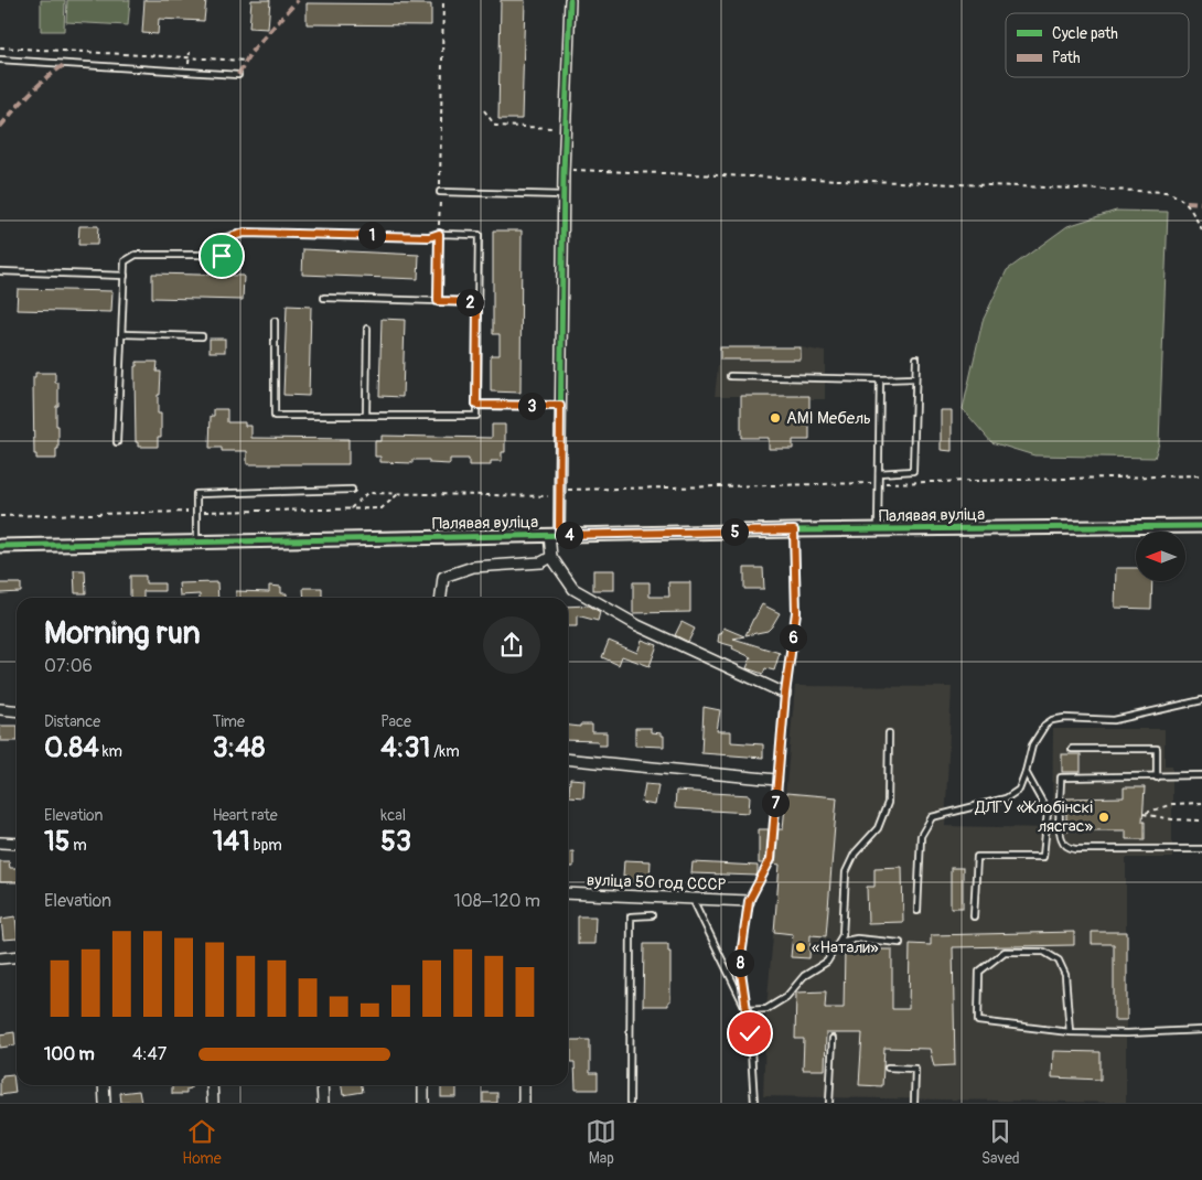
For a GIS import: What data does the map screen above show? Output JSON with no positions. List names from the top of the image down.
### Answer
{
  "streets": {
    "street": ["Палявая вуліца", "вуліца 50 год СССР"]
  },
  "places": ["AMI Мебель", "ДЛГУ «Жлобінскі лясгас»", "«Натали»"],
  "legend": ["Cycle path", "Path"],
  "north": "left",
  "page": {
    "pins": [
      "1",
      "2",
      "3",
      "5",
      "4",
      "6",
      "7",
      "8"
    ],
    "heading": ["Morning run", "07:06"],
    "stats": [
      ["Distance", "0.84 km"],
      ["Time", "3:48"],
      ["Pace", "4:31 /km"],
      ["Elevation", "15 m"],
      ["Heart rate", "141 bpm"],
      ["kcal", "53"]
    ],
    "chart": ["Elevation", "108–120 m"],
    "list": [
      {
        "name": "100 m",
        "note": "4:47"
      }
    ],
    "tabs": ["Home", "Map", "Saved"]
  }
}
